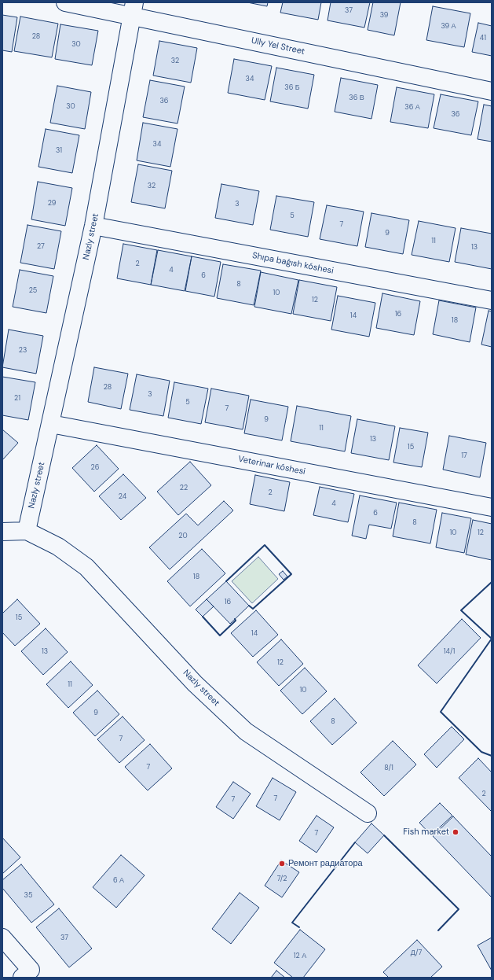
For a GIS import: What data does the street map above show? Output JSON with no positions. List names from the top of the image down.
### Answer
{
  "streets": {
    "street": [
      "Ully Yel Street",
      "Nazly street",
      "Shıpa baǵısh kóshesi",
      "Veterinar kóshesi"
    ]
  },
  "crossings": [
    ["Ully Yel Street", "Nazly street"],
    ["Nazly street", "Shıpa baǵısh kóshesi"],
    ["Nazly street", "Veterinar kóshesi"]
  ],
  "places": ["Fish market", "Ремонт радиатора"],
  "house_numbers": [
    "37",
    "39",
    "39 А",
    "28",
    "41",
    "30",
    "32",
    "34",
    "36 Б",
    "36 В",
    "36",
    "30",
    "36 А",
    "36",
    "34",
    "31",
    "32",
    "29",
    "3",
    "5",
    "7",
    "9",
    "11",
    "27",
    "13",
    "2",
    "4",
    "6",
    "8",
    "25",
    "10",
    "12",
    "16",
    "14",
    "18",
    "23",
    "28",
    "3",
    "21",
    "5",
    "7",
    "9",
    "11",
    "13",
    "15",
    "17",
    "26",
    "22",
    "2",
    "24",
    "4",
    "6",
    "8",
    "10",
    "12",
    "20",
    "18",
    "16",
    "15",
    "14",
    "13",
    "14/1",
    "12",
    "11",
    "10",
    "9",
    "8",
    "7",
    "7",
    "8/1",
    "2",
    "7",
    "7",
    "7",
    "7/2",
    "6 А",
    "35",
    "37",
    "Д/7",
    "12 А"
  ]
}
